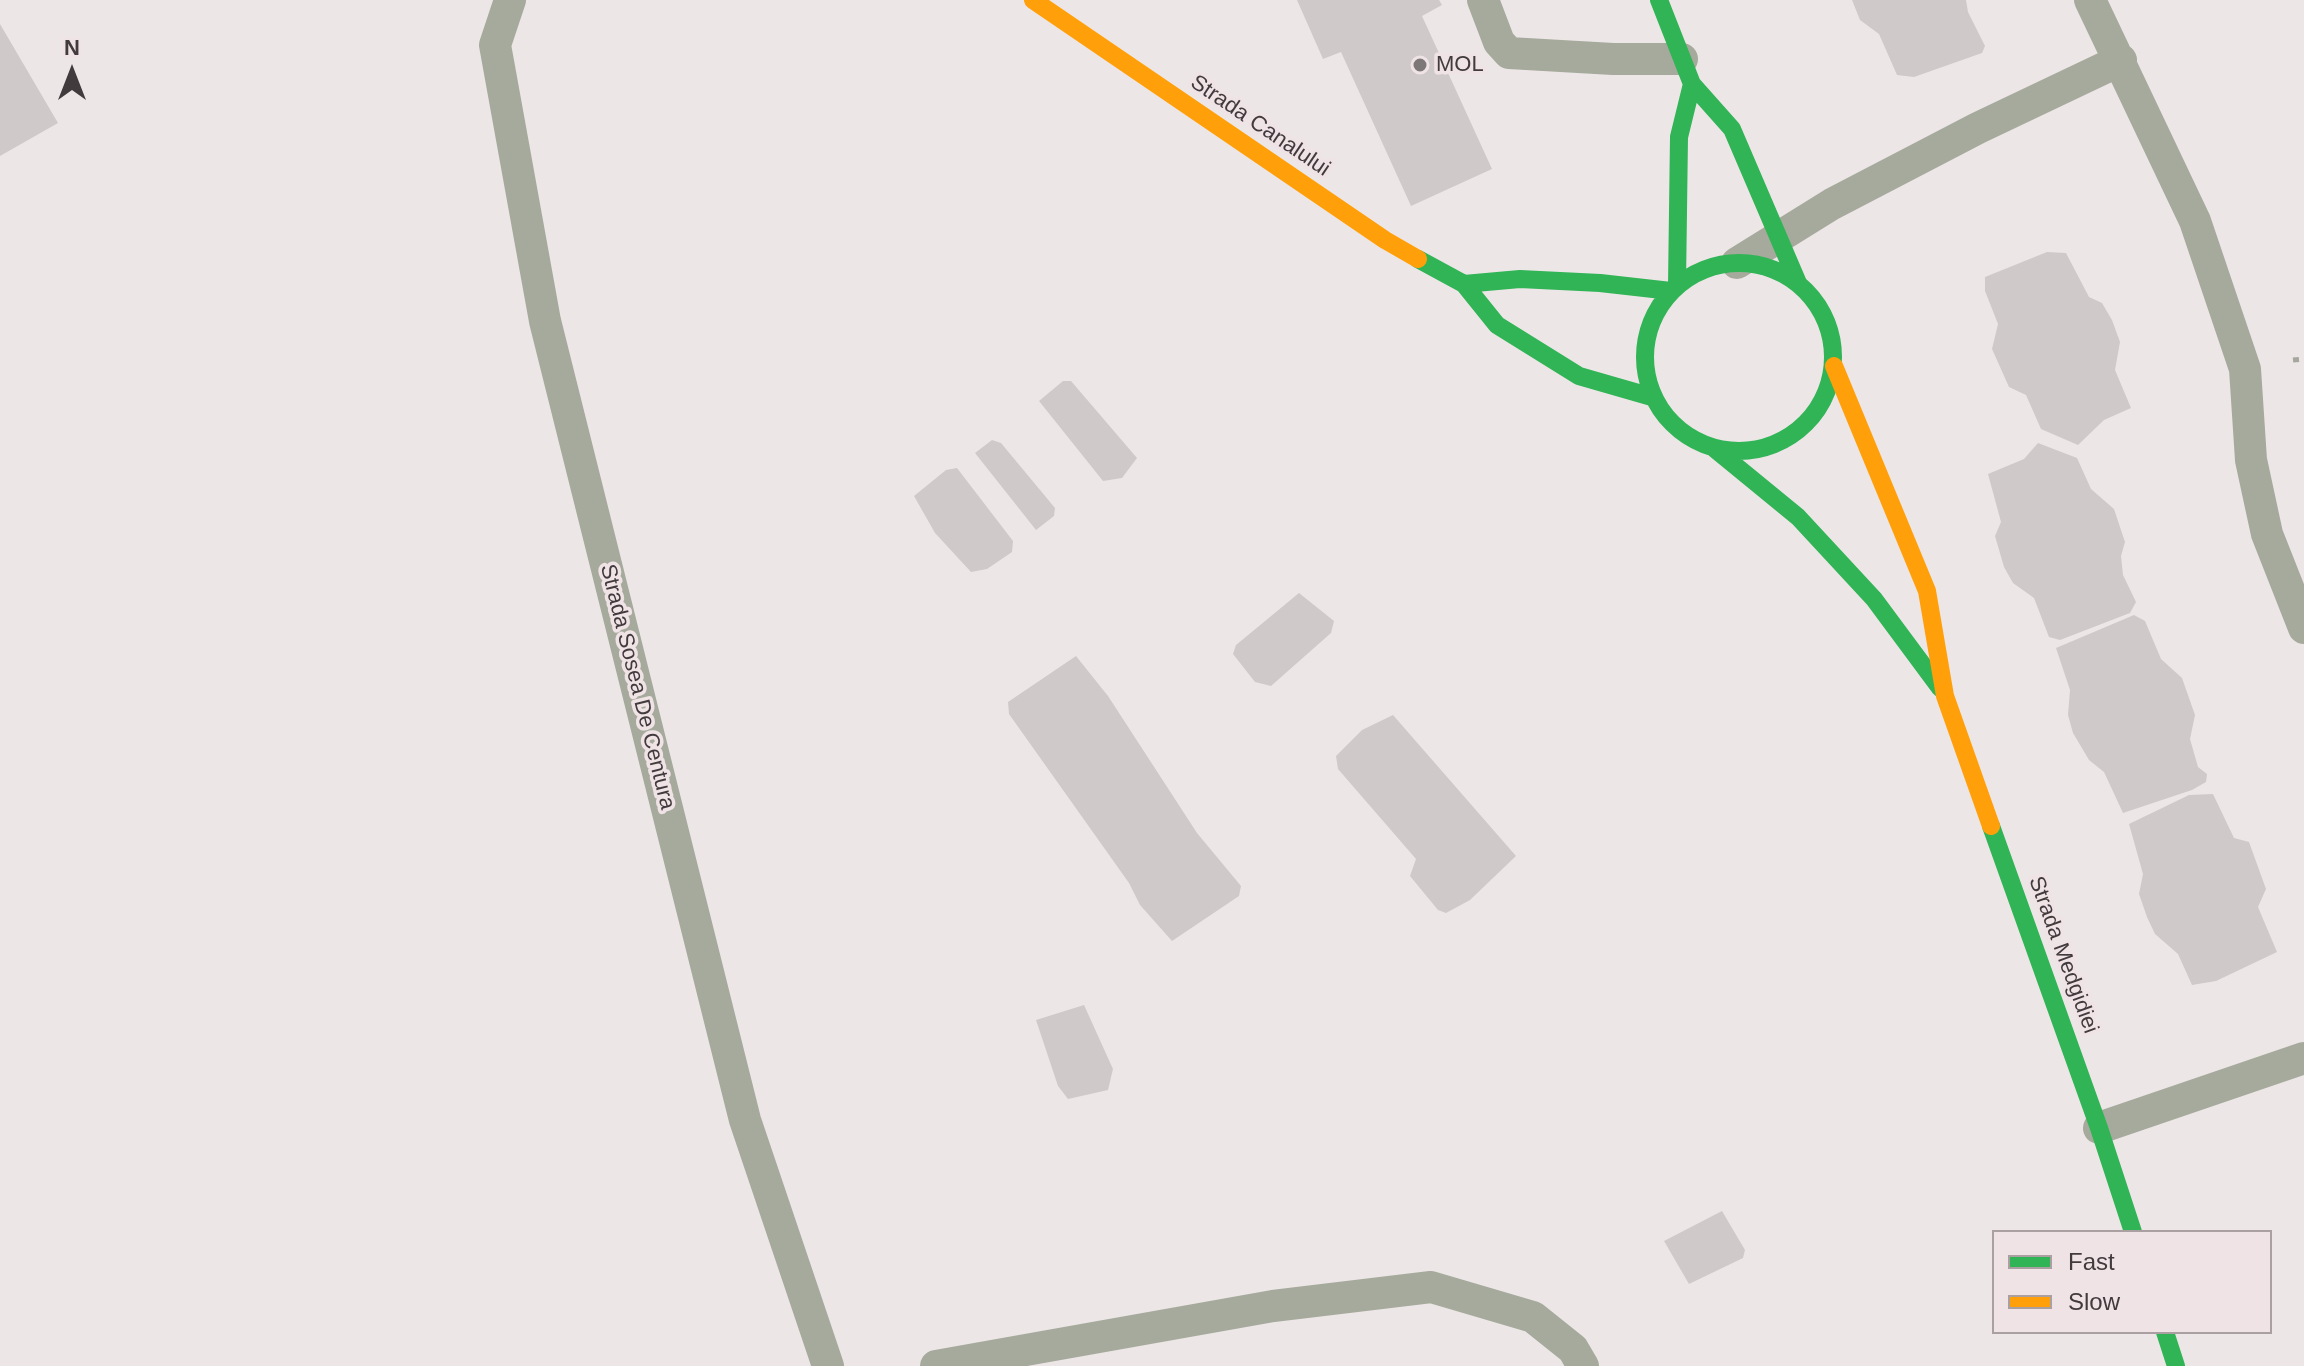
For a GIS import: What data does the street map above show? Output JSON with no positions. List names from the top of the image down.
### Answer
{
  "streets": {
    "main road": ["Strada Canalului", "Strada Medgidiei"],
    "lane": ["Strada Sosea De Centura"]
  },
  "crossings": [
    ["Strada Canalului", "Strada Medgidiei"]
  ],
  "places": ["MOL"],
  "legend": ["Fast", "Slow"],
  "north": "top"
}
